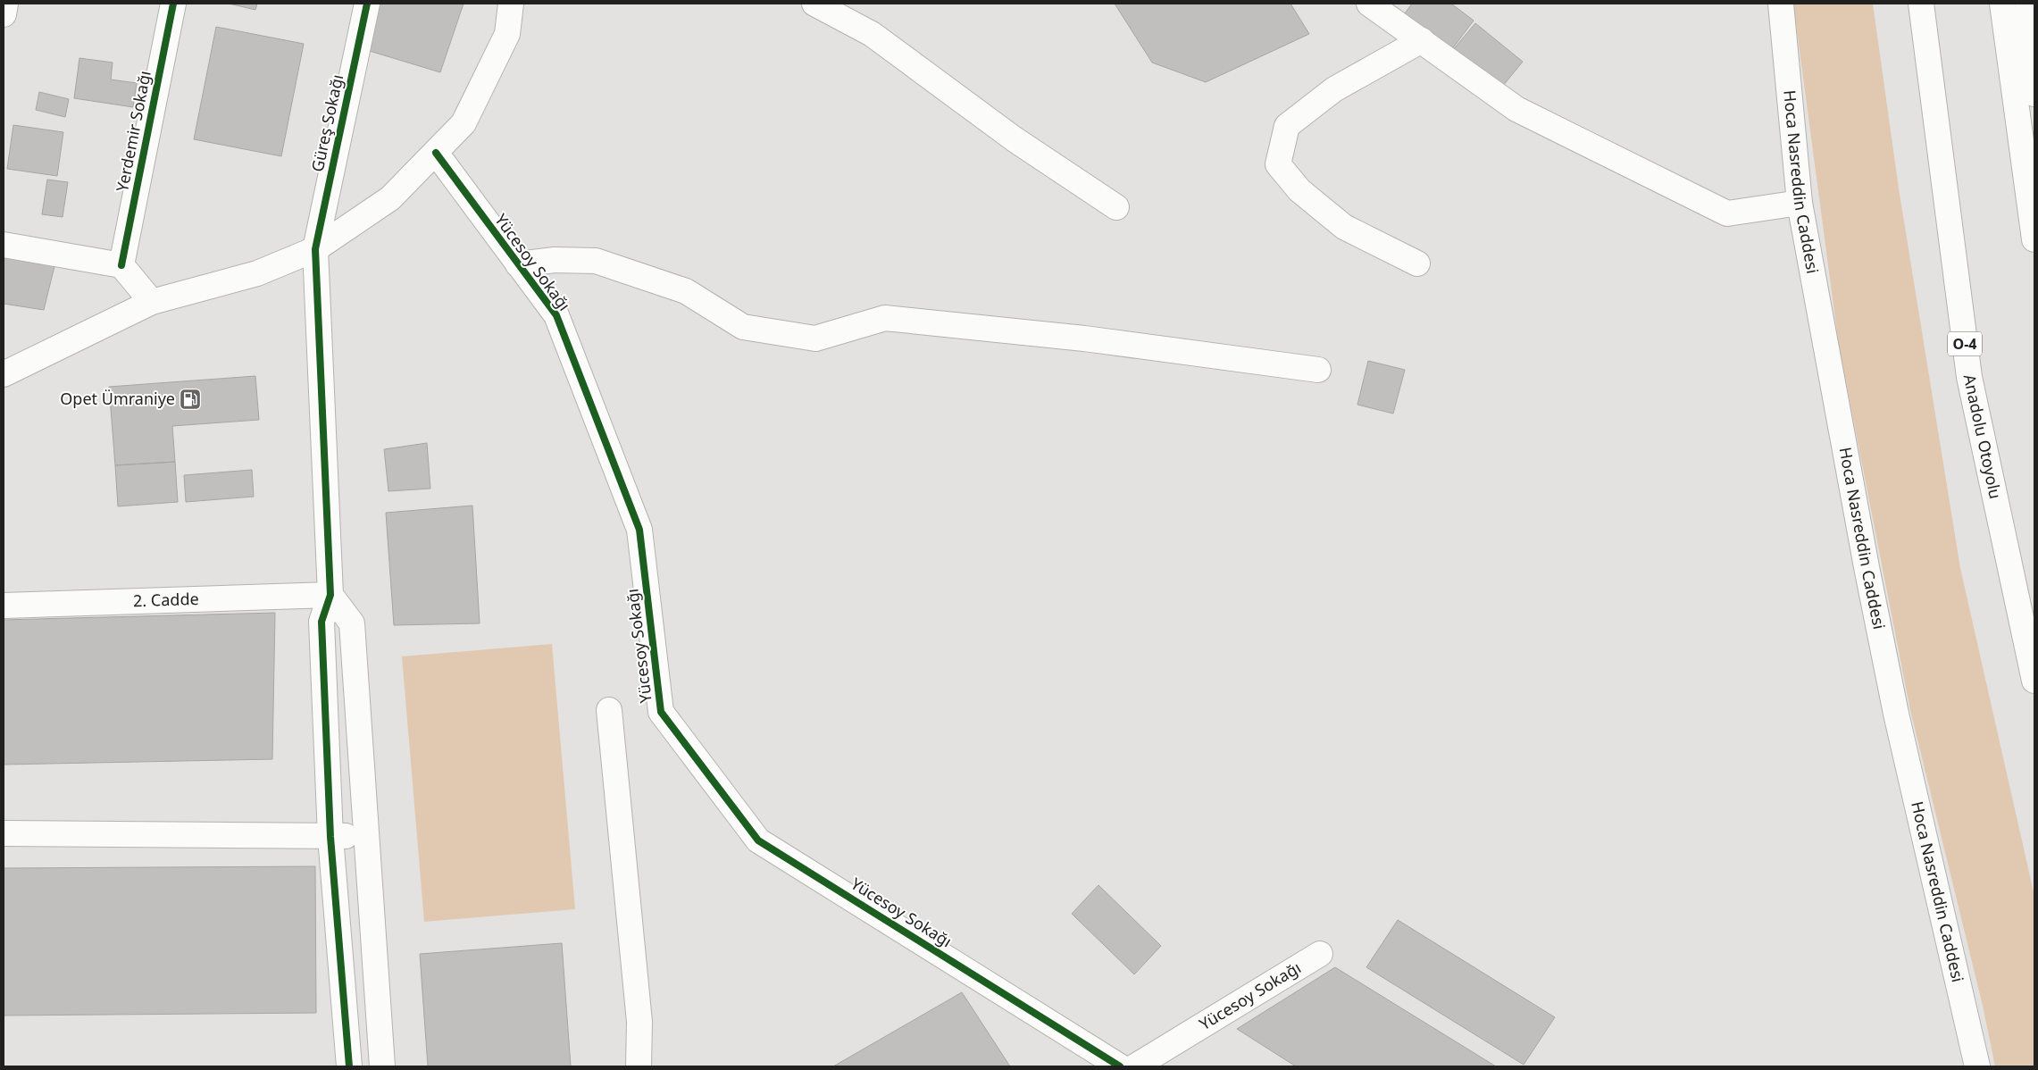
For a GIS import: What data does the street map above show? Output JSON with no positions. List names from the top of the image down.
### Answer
{
  "streets": {
    "main road": [
      "Güreş Sokağı",
      "Yerdemir Sokağı",
      "Hoca Nasreddin Caddesi",
      "Yücesoy Sokağı",
      "O-4",
      "Anadolu Otoyolu",
      "2. Cadde"
    ]
  },
  "crossings": [
    ["Güreş Sokağı", "2. Cadde"]
  ],
  "places": {
    "fuel station": ["Opet Ümraniye"]
  }
}
